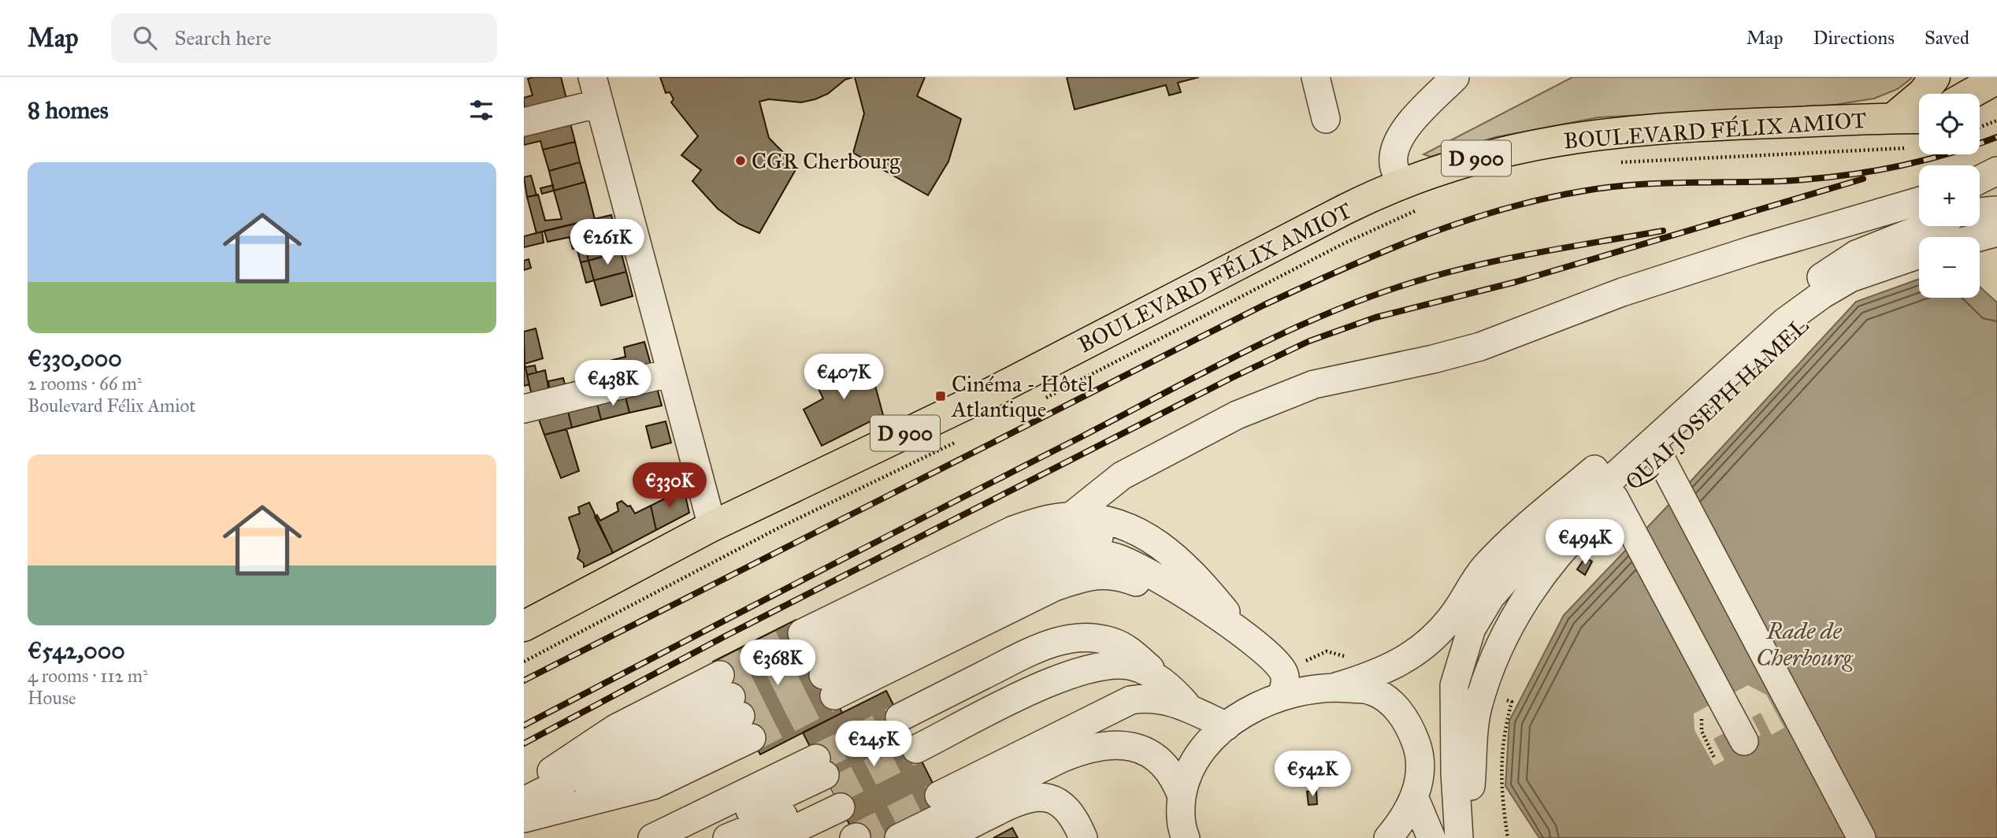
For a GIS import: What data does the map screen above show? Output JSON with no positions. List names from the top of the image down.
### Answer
{
  "streets": {
    "main road": ["BOULEVARD FÉLIX AMIOT", "D 900"],
    "street": ["QUAI JOSEPH HAMEL"]
  },
  "water": ["Rade de Cherbourg"],
  "places": {
    "other": ["CGR Cherbourg"],
    "transit": ["Cinéma - Hôtel Atlantique"]
  },
  "page": {
    "header": "Map",
    "search": "Search here",
    "nav": ["Map", "Directions", "Saved"],
    "heading": "8 homes",
    "map_buttons": ["+", "−"],
    "list": [
      {
        "name": "€330,000",
        "note": "2 rooms · 66 m² · Boulevard Félix Amiot"
      },
      {
        "name": "€542,000",
        "note": "4 rooms · 112 m² · House"
      }
    ],
    "price": [
      "€261K",
      "€407K",
      "€438K",
      "€330K",
      "€494K",
      "€368K",
      "€245K",
      "€542K"
    ]
  }
}
